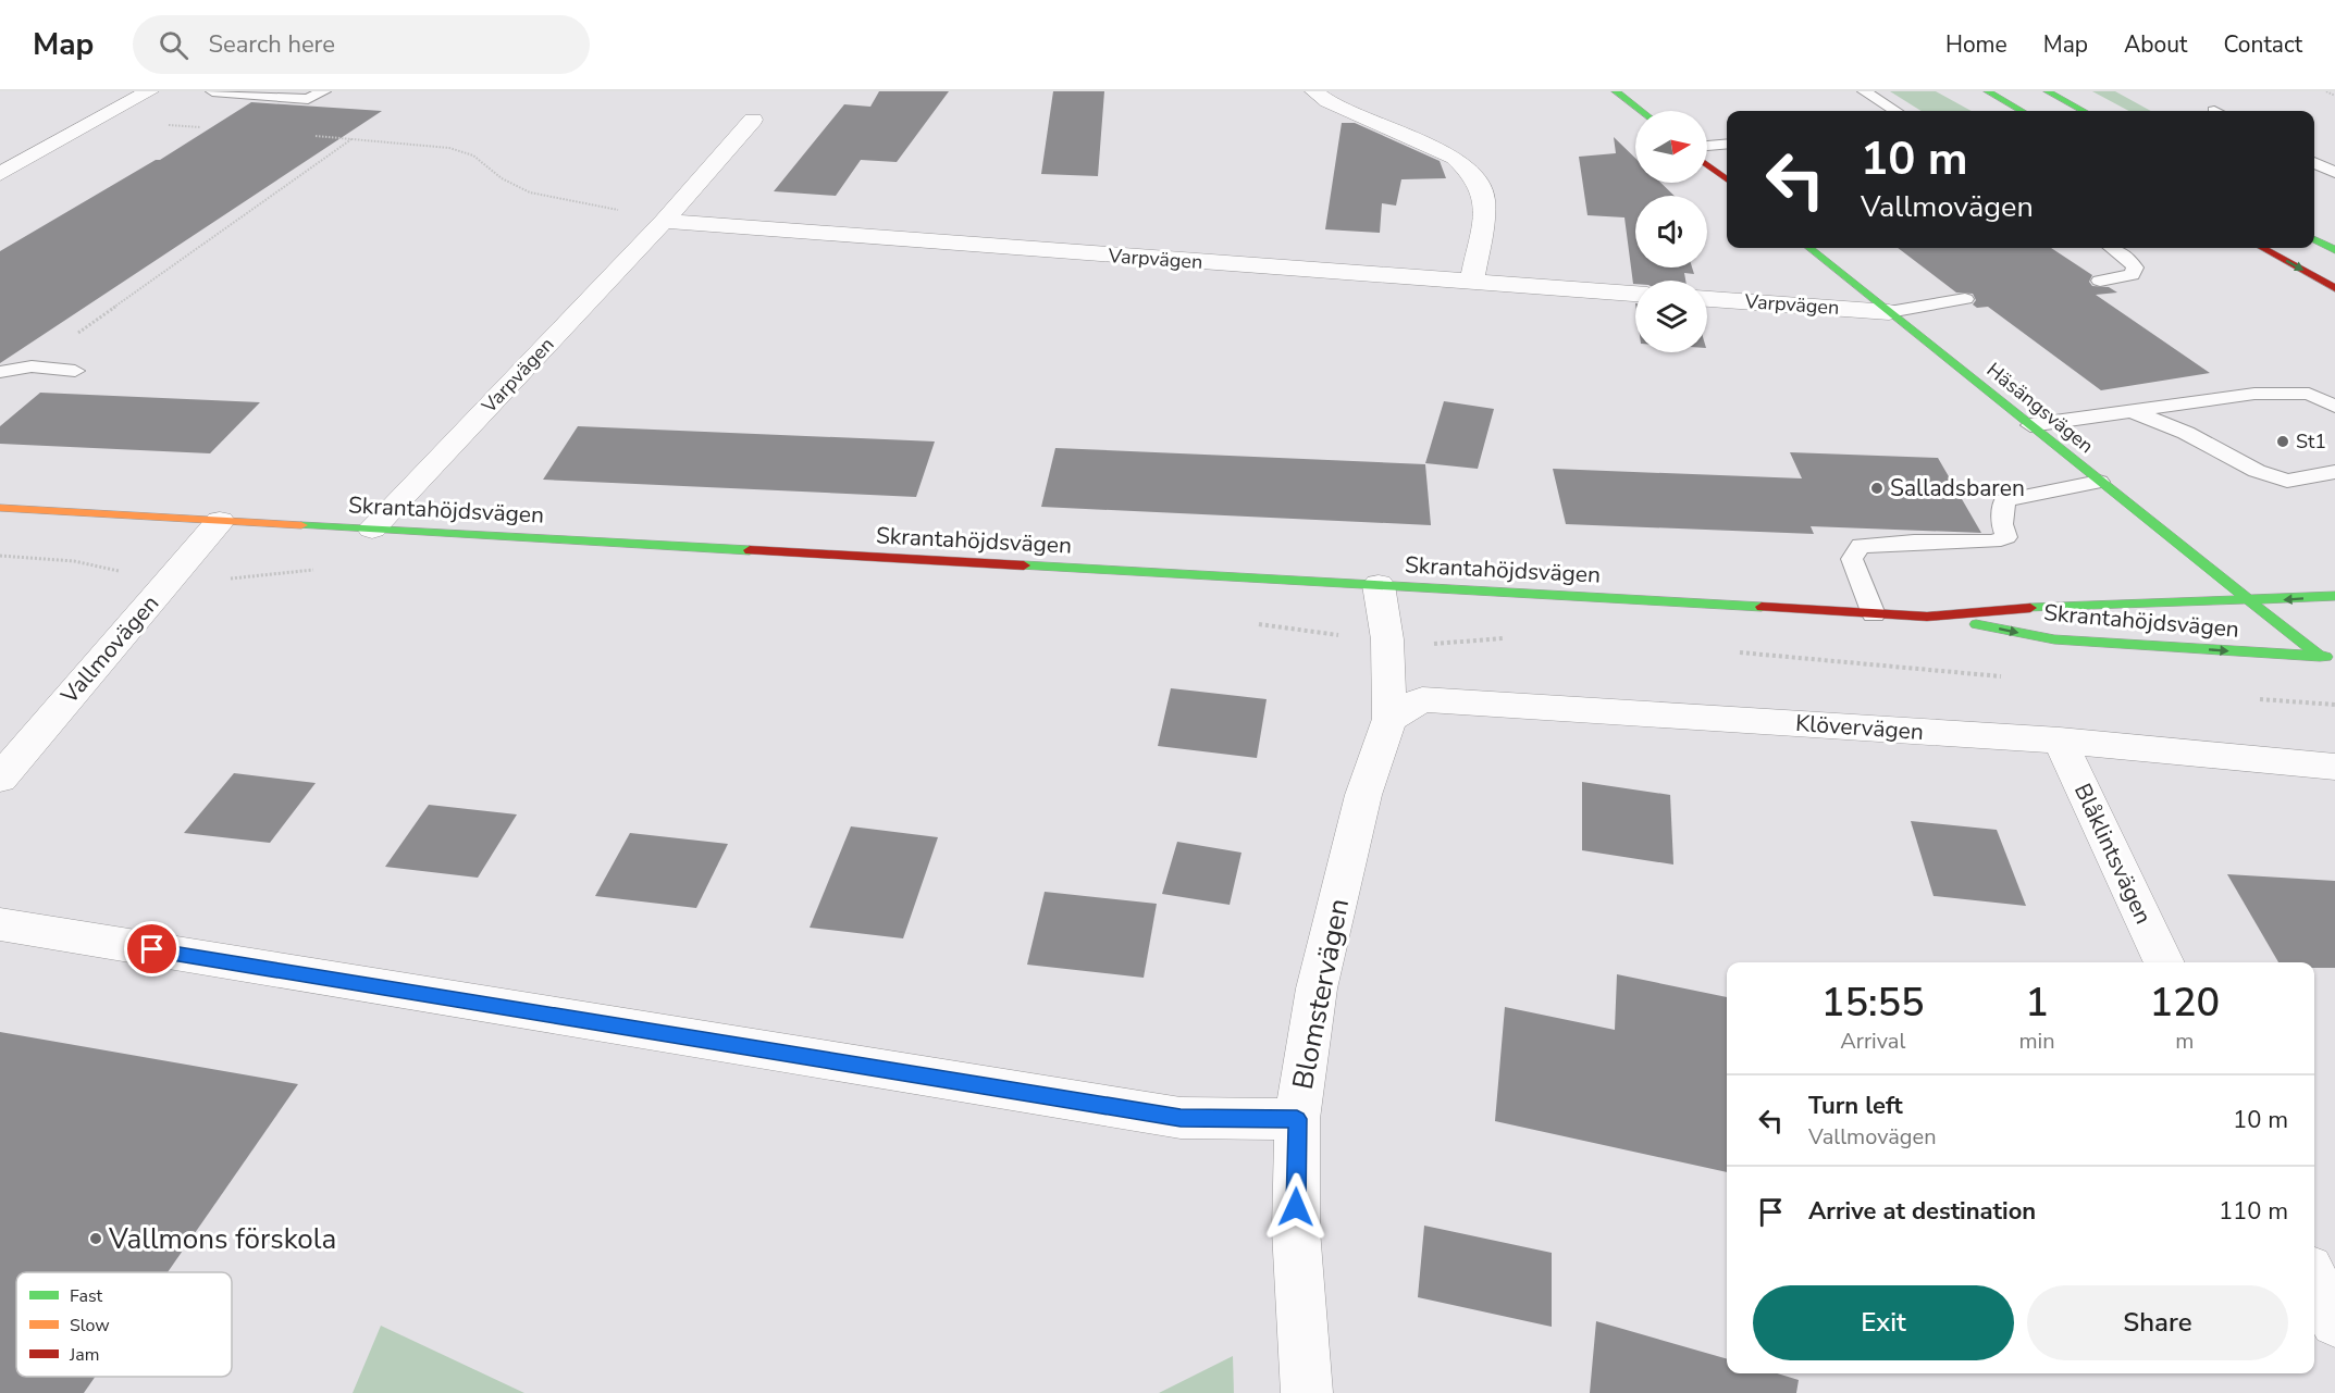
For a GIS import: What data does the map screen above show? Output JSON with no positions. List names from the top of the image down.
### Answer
{
  "streets": {
    "main road": ["Häsängsvägen", "Skrantahöjdsvägen"],
    "street": [
      "Varpvägen",
      "Vallmovägen",
      "Klövervägen",
      "Blåklintsvägen",
      "Blomstervägen"
    ]
  },
  "crossings": [
    ["Varpvägen", "Häsängsvägen"],
    ["Varpvägen", "Skrantahöjdsvägen"],
    ["Häsängsvägen", "Skrantahöjdsvägen"],
    ["Skrantahöjdsvägen", "Vallmovägen"],
    ["Klövervägen", "Blåklintsvägen"],
    ["Klövervägen", "Blomstervägen"]
  ],
  "places": ["St1", "Salladsbaren", "Vallmons förskola"],
  "legend": ["Fast", "Slow", "Jam"],
  "north": "right",
  "page": {
    "header": "Map",
    "search": "Search here",
    "nav": [
      "Home",
      "Map",
      "About",
      "Contact"
    ],
    "turn": ["10 m", "Vallmovägen"],
    "eta": [
      "15:55",
      "Arrival",
      "1",
      "min",
      "120",
      "m"
    ],
    "list": [
      {
        "name": "Turn left",
        "note": "Vallmovägen",
        "value": "10 m"
      },
      {
        "name": "Arrive at destination",
        "value": "110 m"
      }
    ],
    "buttons": ["Exit", "Share"]
  }
}
